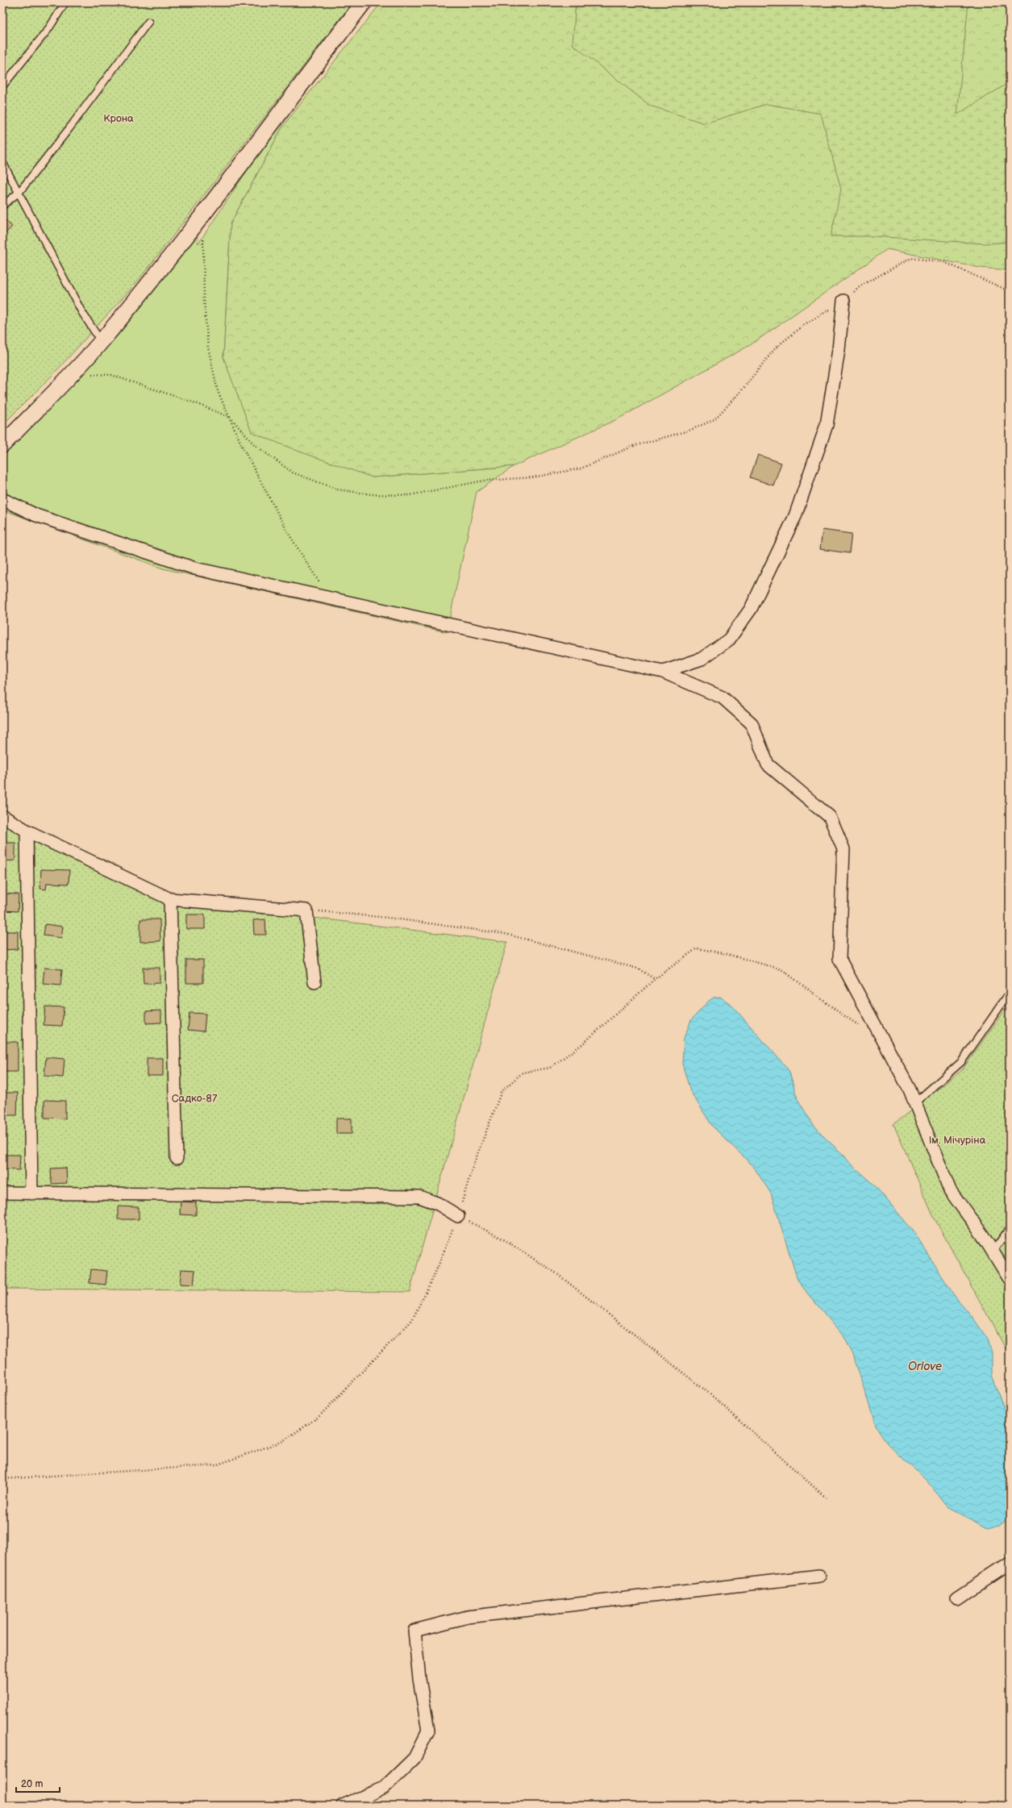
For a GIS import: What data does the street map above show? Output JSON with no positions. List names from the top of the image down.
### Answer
{
  "water": ["Orlove"],
  "parks": ["Крона", "Садко-87", "Ім. Мічуріна"],
  "scale_bar": "20 m"
}
